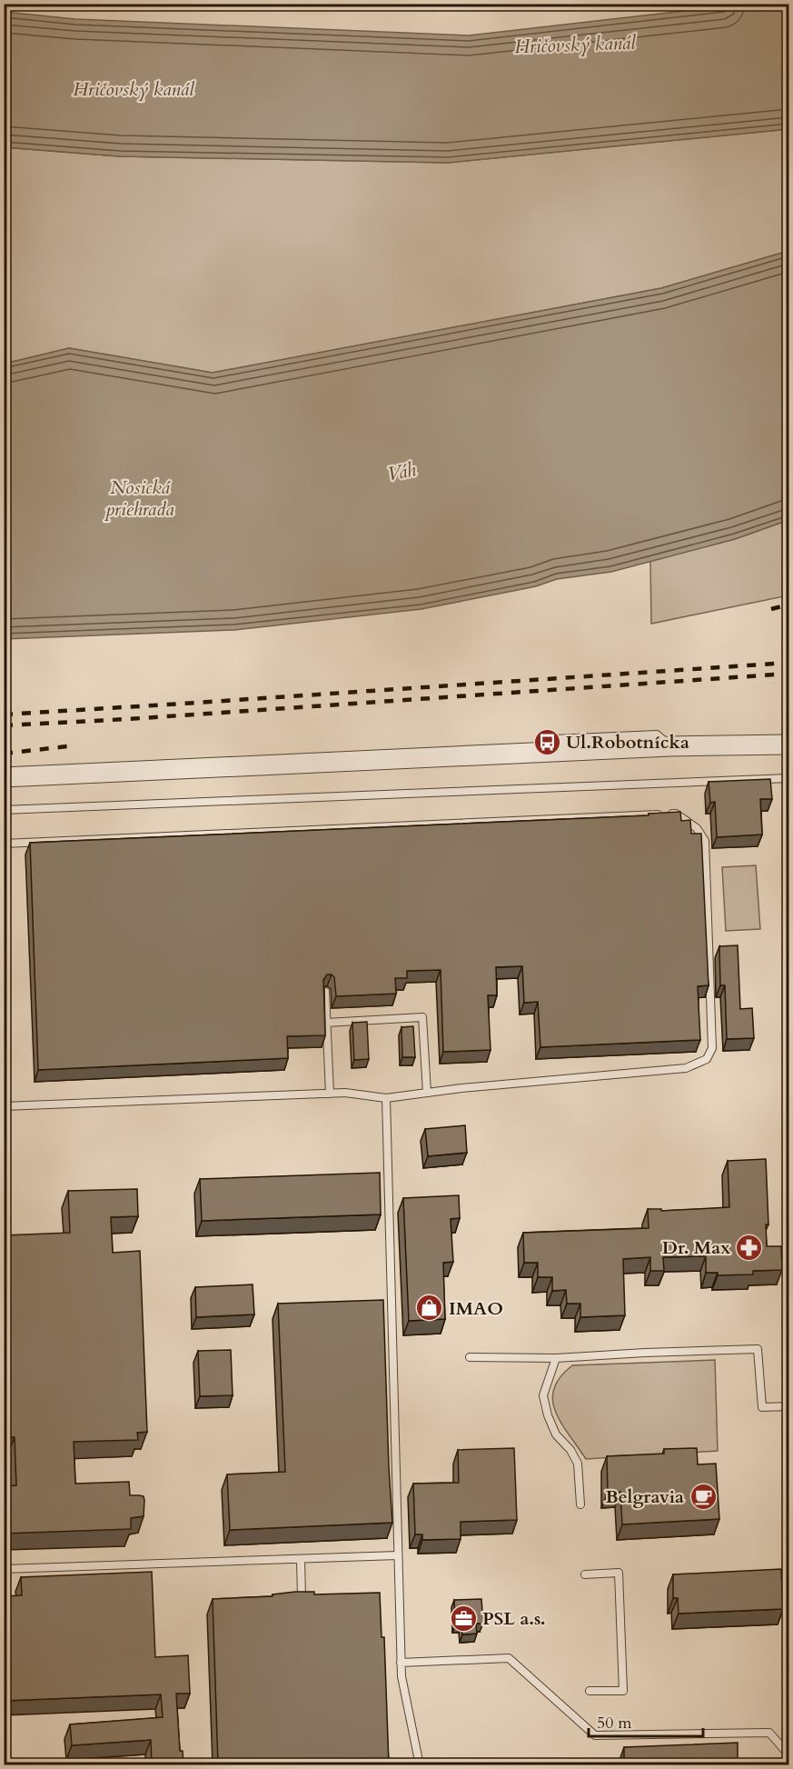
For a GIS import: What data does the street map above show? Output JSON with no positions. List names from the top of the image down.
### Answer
{
  "water": ["Hričovský kanál", "Váh", "Nosická priehrada"],
  "places": {
    "bus stop": ["Ul.Robotnícka"],
    "pharmacy": ["Dr. Max"],
    "shop": ["IMAO"],
    "cafe": ["Belgravia"],
    "office": ["PSL a.s."]
  },
  "scale_bar": "50 m"
}
